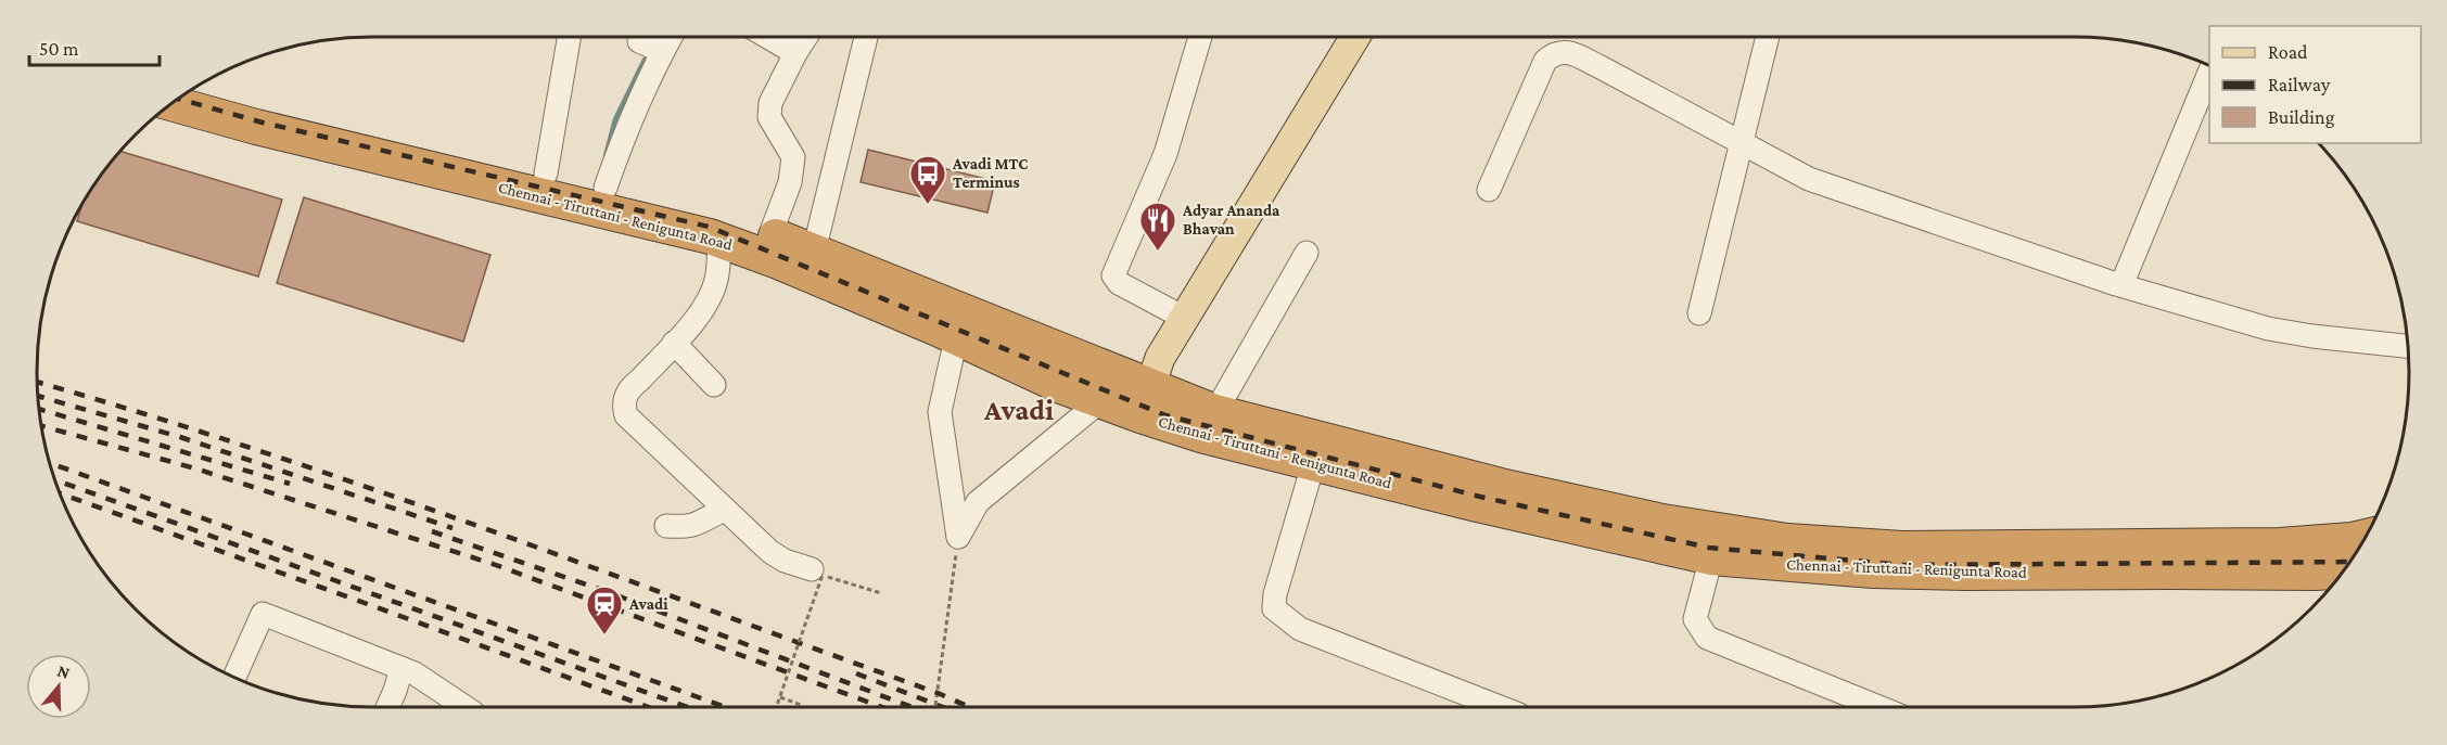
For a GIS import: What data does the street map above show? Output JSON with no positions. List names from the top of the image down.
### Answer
{
  "streets": {
    "highway": ["Chennai - Tiruttani - Renigunta Road"]
  },
  "districts": ["Avadi"],
  "places": {
    "bus stop": ["Avadi MTC Terminus"],
    "restaurant": ["Adyar Ananda Bhavan"],
    "station": ["Avadi"]
  },
  "legend": ["Road", "Railway", "Building"],
  "scale_bar": "50 m",
  "north": "top"
}
